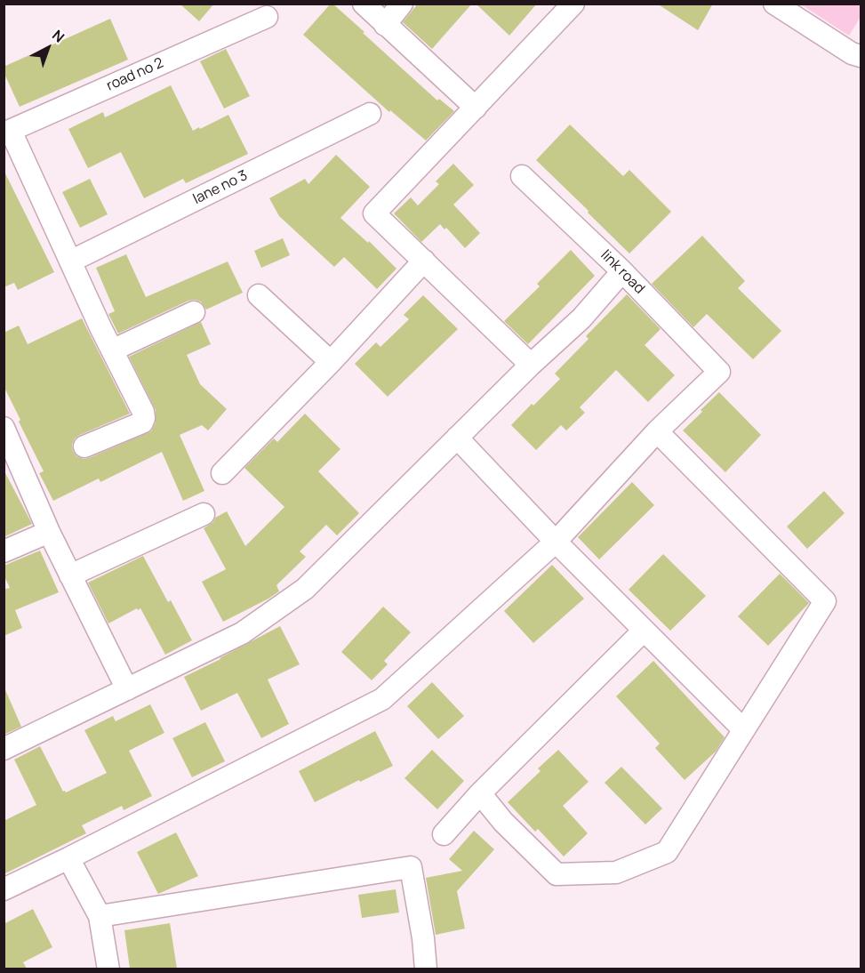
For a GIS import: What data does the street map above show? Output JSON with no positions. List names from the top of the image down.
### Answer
{
  "streets": {
    "street": ["road no 2", "lane no 3", "link road"]
  },
  "north": "top right"
}
